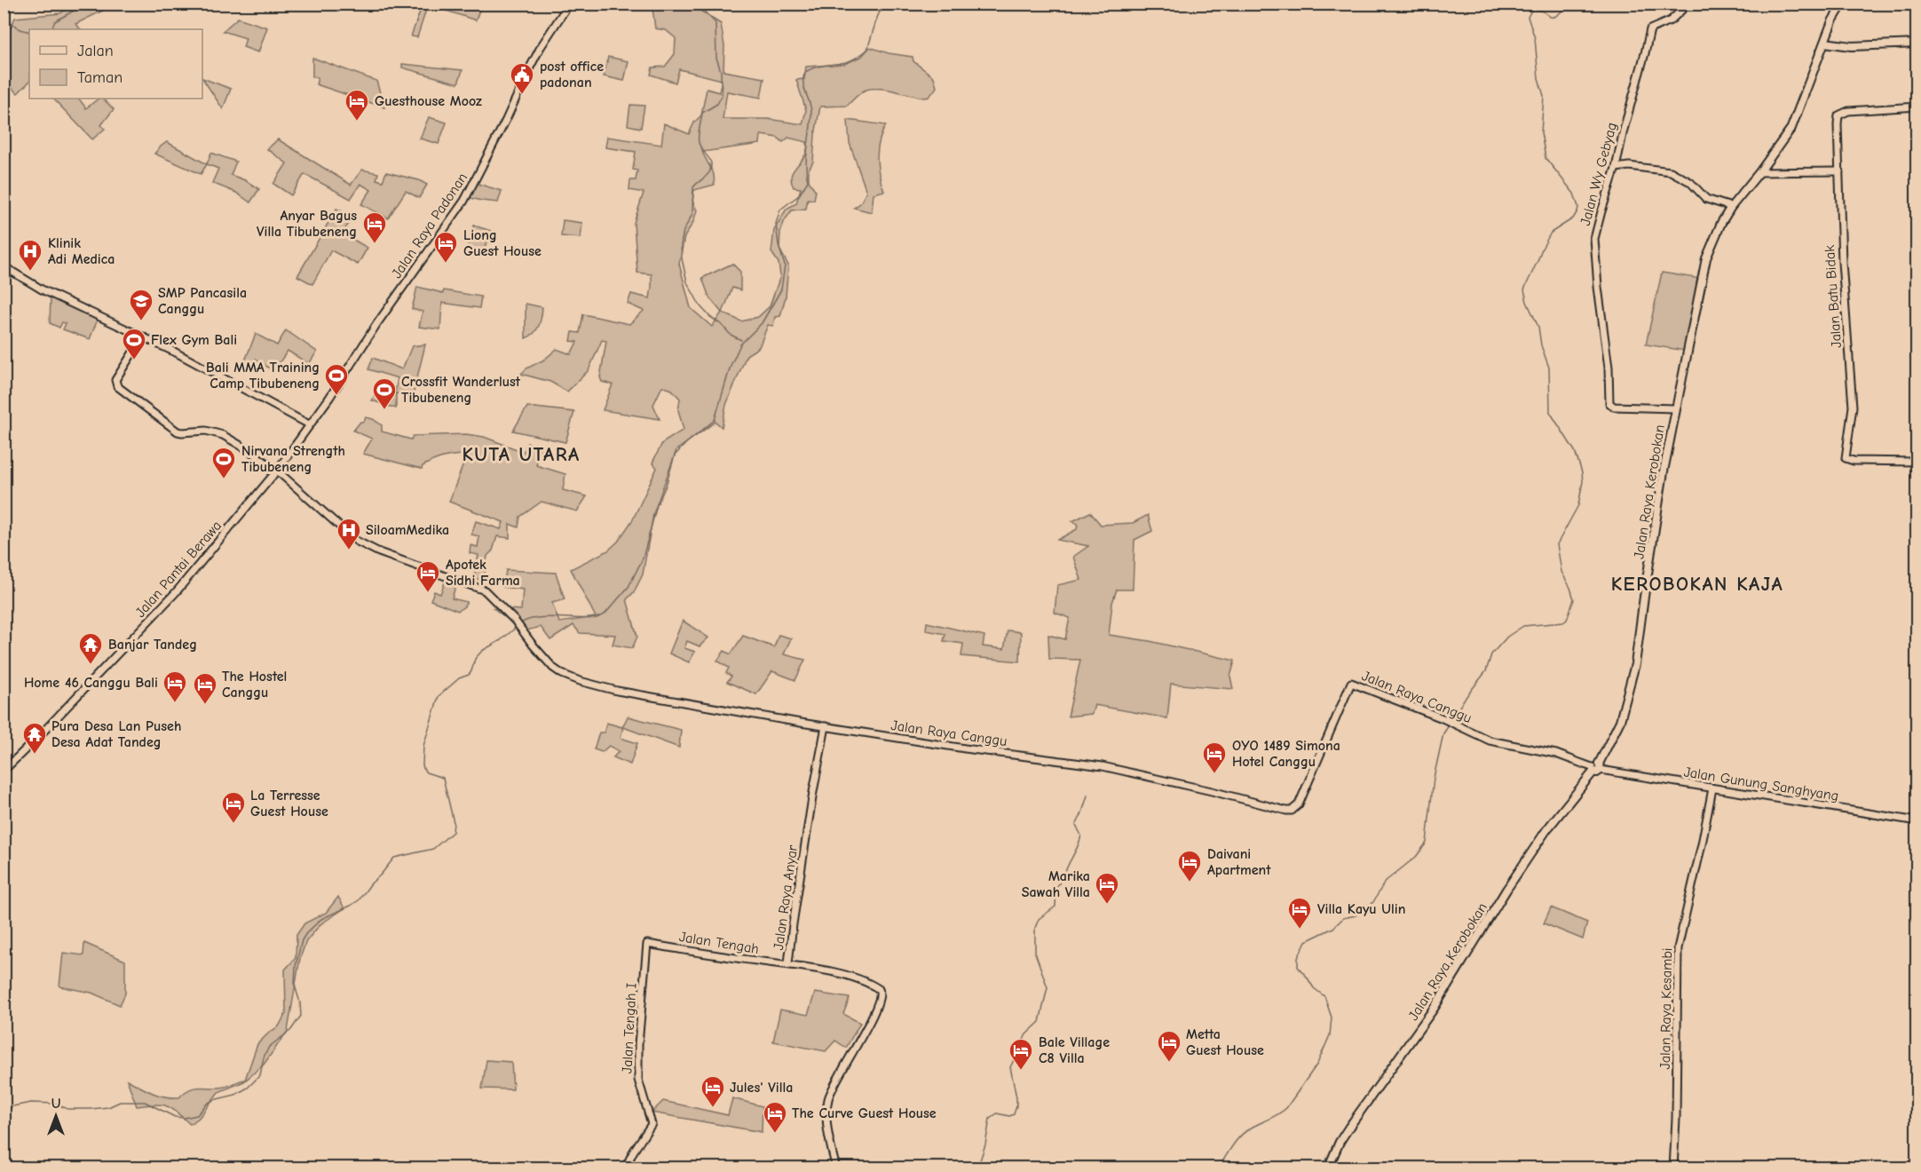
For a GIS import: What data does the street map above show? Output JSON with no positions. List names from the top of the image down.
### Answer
{
  "streets": {
    "main road": [
      "Jalan Wy Gebyag",
      "Jalan Raya Padonan",
      "Jalan Batu Bidak",
      "Jalan Raya Kerobokan",
      "Jalan Pantai Berawa",
      "Jalan Raya Canggu",
      "Jalan Gunung Sanghyang",
      "Jalan Raya Anyar",
      "Jalan Tengah",
      "Jalan Raya Kesambi",
      "Jalan Tengah I"
    ]
  },
  "crossings": [
    ["Jalan Wy Gebyag", "Jalan Raya Kerobokan"],
    ["Jalan Raya Kerobokan", "Jalan Raya Canggu"],
    ["Jalan Raya Kerobokan", "Jalan Gunung Sanghyang"],
    ["Jalan Pantai Berawa", "Jalan Raya Canggu"],
    ["Jalan Raya Canggu", "Jalan Gunung Sanghyang"],
    ["Jalan Raya Canggu", "Jalan Raya Anyar"],
    ["Jalan Gunung Sanghyang", "Jalan Raya Kesambi"],
    ["Jalan Raya Anyar", "Jalan Tengah"],
    ["Jalan Tengah", "Jalan Tengah I"]
  ],
  "districts": ["KUTA UTARA", "KEROBOKAN KAJA"],
  "places": {
    "public building": ["post office padonan"],
    "hotel": [
      "Guesthouse Mooz",
      "Anyar Bagus Villa Tibubeneng",
      "Liong Guest House",
      "Apotek Sidhi Farma",
      "Home 46 Canggu Bali",
      "The Hostel Canggu",
      "OYO 1489 Simona Hotel Canggu",
      "La Terresse Guest House",
      "Daivani Apartment",
      "Marika Sawah Villa",
      "Villa Kayu Ulin",
      "Metta Guest House",
      "Bale Village C8 Villa",
      "Jules' Villa",
      "The Curve Guest House"
    ],
    "hospital": ["Klinik Adi Medica", "SiloamMedika"],
    "school or university": ["SMP Pancasila Canggu"],
    "sports": [
      "Flex Gym Bali",
      "Bali MMA Training Camp Tibubeneng",
      "Crossfit Wanderlust Tibubeneng",
      "Nirvana Strength Tibubeneng"
    ],
    "temple": ["Banjar Tandeg", "Pura Desa Lan Puseh Desa Adat Tandeg"]
  },
  "legend": ["Jalan", "Taman"],
  "north": "top"
}
